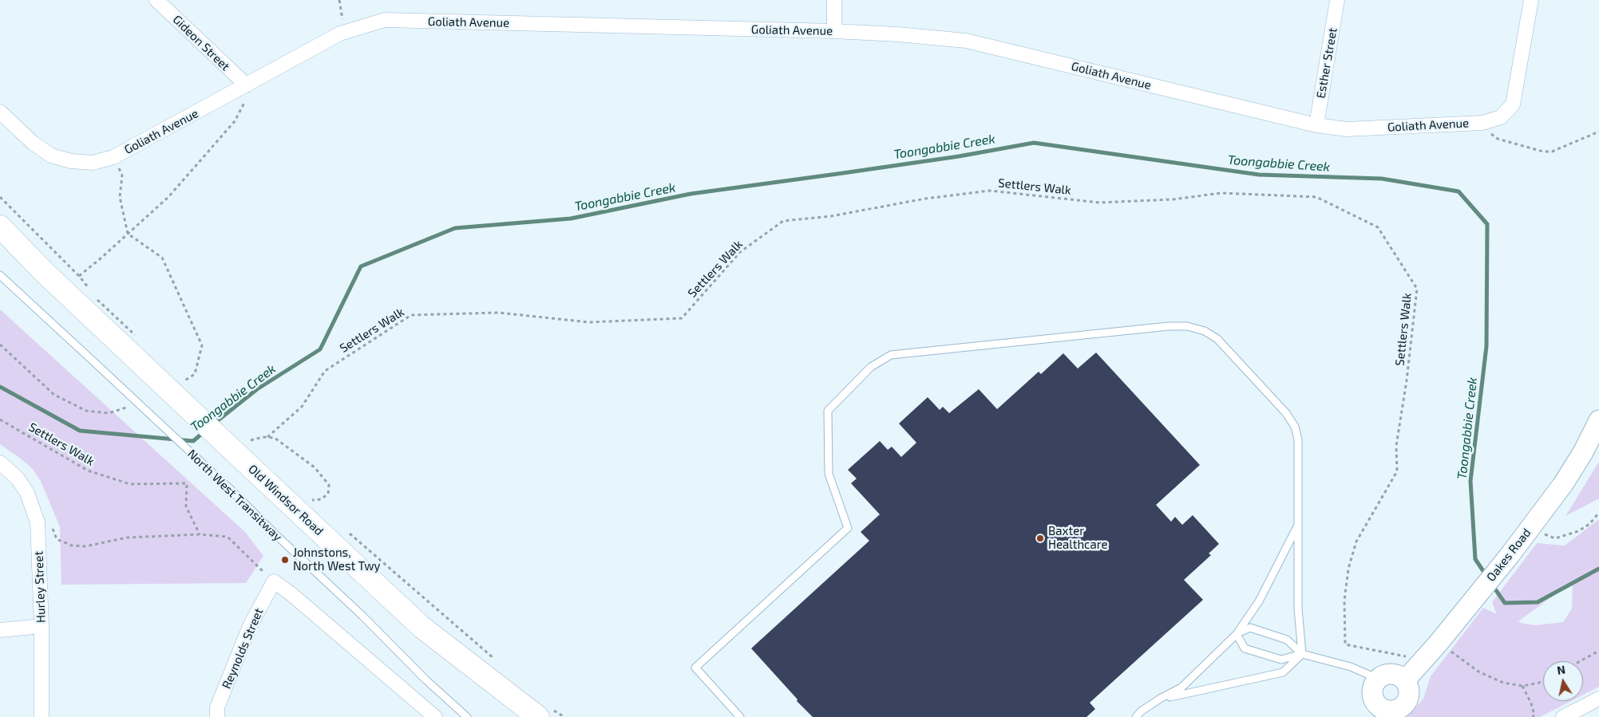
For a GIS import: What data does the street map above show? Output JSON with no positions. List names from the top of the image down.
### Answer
{
  "streets": {
    "highway": ["Old Windsor Road"],
    "street": [
      "Goliath Avenue",
      "Gideon Street",
      "Esther Street",
      "Oakes Road",
      "Hurley Street",
      "Reynolds Street"
    ],
    "lane": ["North West Transitway"],
    "path": ["Settlers Walk"]
  },
  "crossings": [
    ["Goliath Avenue", "Gideon Street"],
    ["Goliath Avenue", "Esther Street"]
  ],
  "water": ["Toongabbie Creek"],
  "places": ["Baxter Healthcare", "Johnstons, North West Twy"],
  "north": "top"
}
